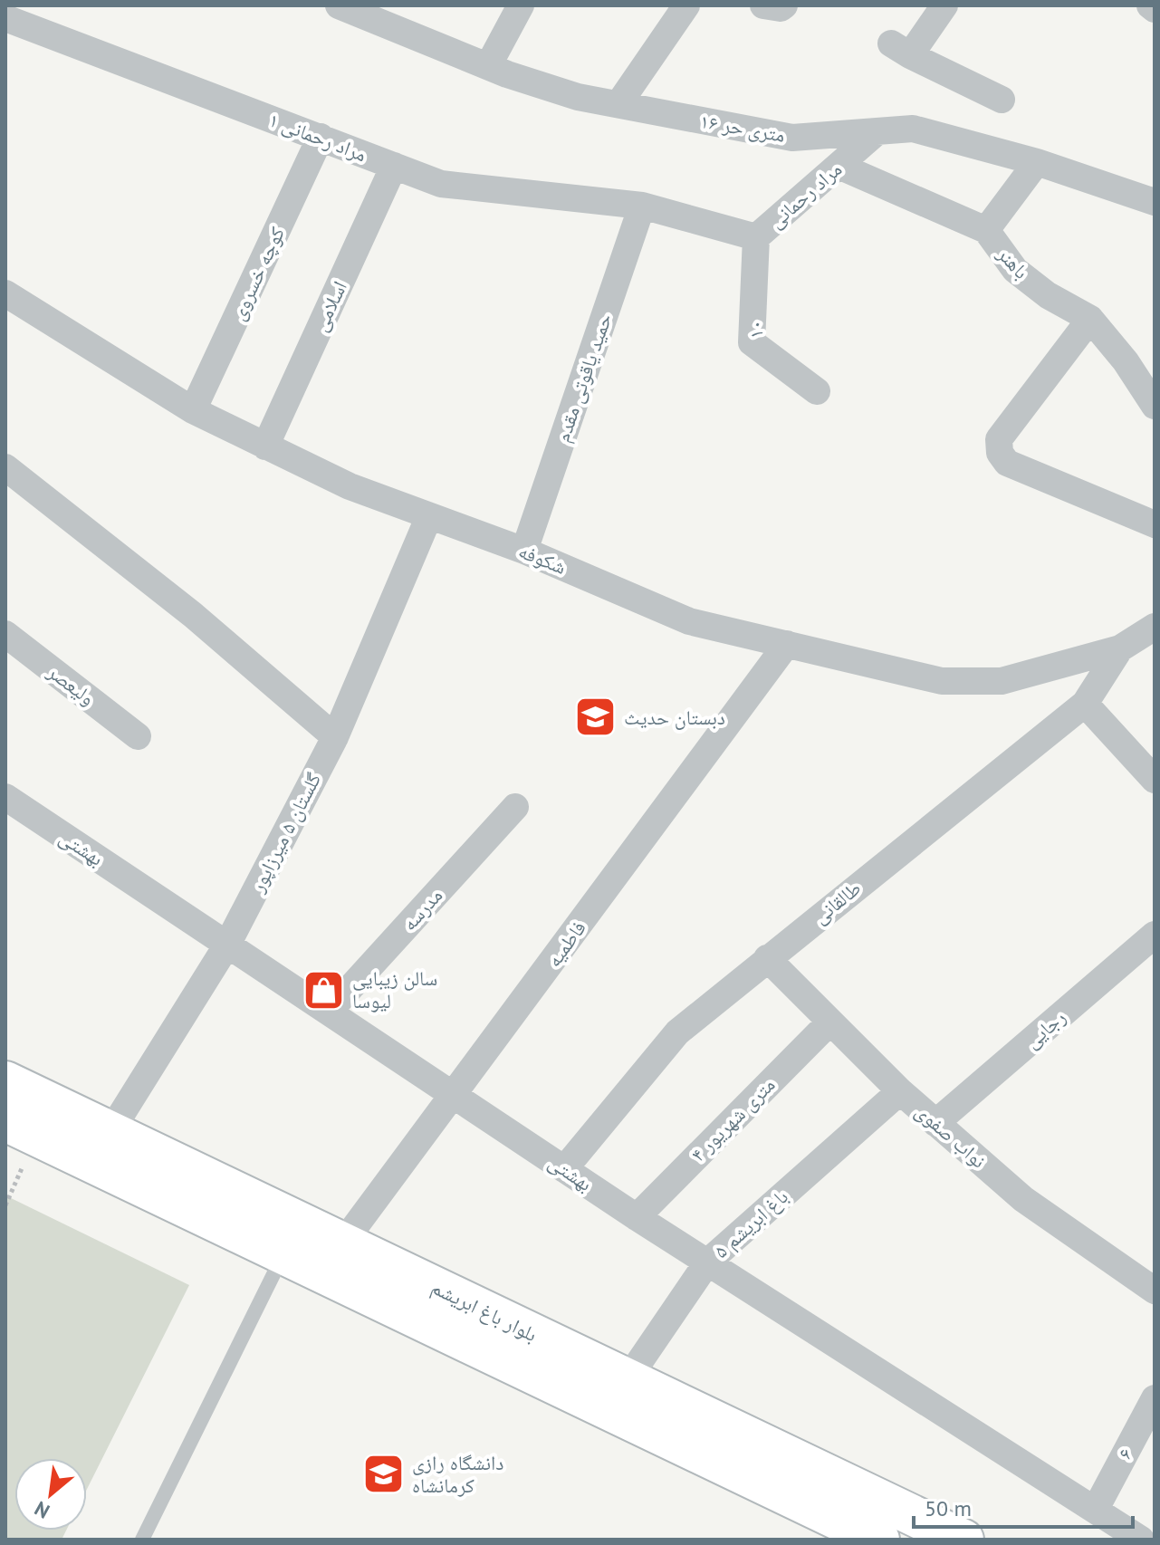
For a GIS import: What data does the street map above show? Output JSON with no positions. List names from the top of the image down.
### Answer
{
  "streets": {
    "main road": ["بلوار باغ ابریشم"],
    "street": [
      "۱۶ متری حر",
      "مراد رحمانی ۱",
      "مراد رحمانی",
      "باهنر",
      "کوچه خسروی",
      "اسلامی",
      "۱۰",
      "حمید یاقوتی مقدم",
      "شکوفه",
      "ولیعصر",
      "گلستان ۵ میرزاپور",
      "بهشتی",
      "طالقانی",
      "مدرسه",
      "فاطمیه",
      "رجایی",
      "۴ متری شهریور",
      "نواب صفوی",
      "باغ ابریشم ۵",
      "۶"
    ]
  },
  "crossings": [
    ["۱۶ متری حر", "مراد رحمانی"],
    ["مراد رحمانی ۱", "مراد رحمانی"],
    ["مراد رحمانی ۱", "کوچه خسروی"],
    ["مراد رحمانی ۱", "اسلامی"],
    ["مراد رحمانی ۱", "حمید یاقوتی مقدم"],
    ["مراد رحمانی", "باهنر"],
    ["مراد رحمانی", "۱۰"],
    ["مراد رحمانی", "حمید یاقوتی مقدم"],
    ["کوچه خسروی", "شکوفه"],
    ["اسلامی", "شکوفه"],
    ["حمید یاقوتی مقدم", "شکوفه"],
    ["شکوفه", "گلستان ۵ میرزاپور"],
    ["شکوفه", "طالقانی"],
    ["شکوفه", "فاطمیه"],
    ["گلستان ۵ میرزاپور", "بهشتی"],
    ["گلستان ۵ میرزاپور", "بلوار باغ ابریشم"],
    ["بهشتی", "طالقانی"],
    ["بهشتی", "مدرسه"],
    ["بهشتی", "فاطمیه"],
    ["بهشتی", "۴ متری شهریور"],
    ["بهشتی", "باغ ابریشم ۵"],
    ["بهشتی", "۶"],
    ["طالقانی", "نواب صفوی"],
    ["فاطمیه", "بلوار باغ ابریشم"],
    ["رجایی", "نواب صفوی"],
    ["۴ متری شهریور", "نواب صفوی"],
    ["نواب صفوی", "باغ ابریشم ۵"],
    ["باغ ابریشم ۵", "بلوار باغ ابریشم"]
  ],
  "places": {
    "school or university": ["دبستان حدیث", "دانشگاه رازی کرمانشاه"],
    "shop": ["سالن زیبایی لیوسا"]
  },
  "scale_bar": "50 m",
  "north": "bottom left"
}
